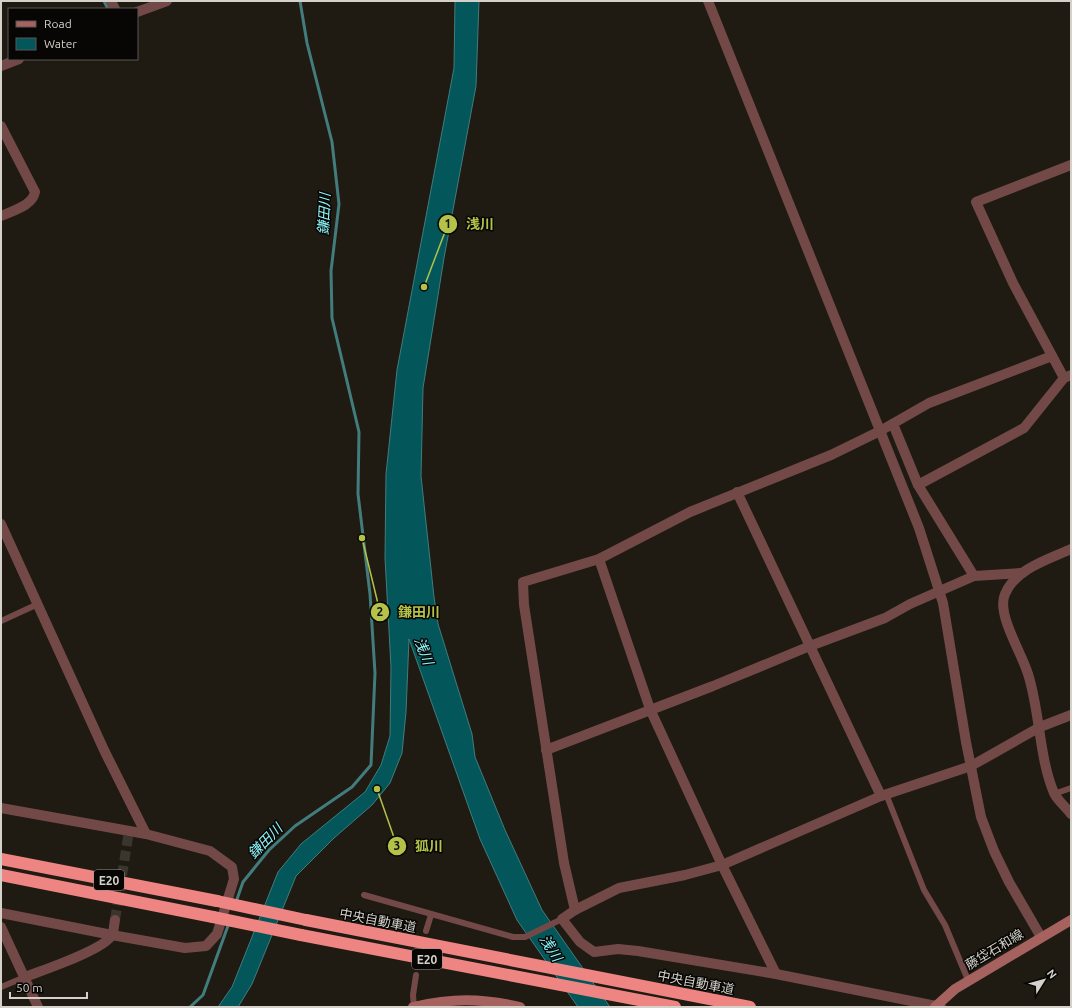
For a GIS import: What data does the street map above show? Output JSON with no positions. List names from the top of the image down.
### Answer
{
  "streets": {
    "highway": ["E20", "中央自動車道"],
    "main road": ["藤垈石和線"]
  },
  "water": ["鎌田川", "浅川"],
  "places": ["浅川", "鎌田川", "狐川"],
  "legend": ["Road", "Water"],
  "scale_bar": "50 m",
  "north": "top right"
}
